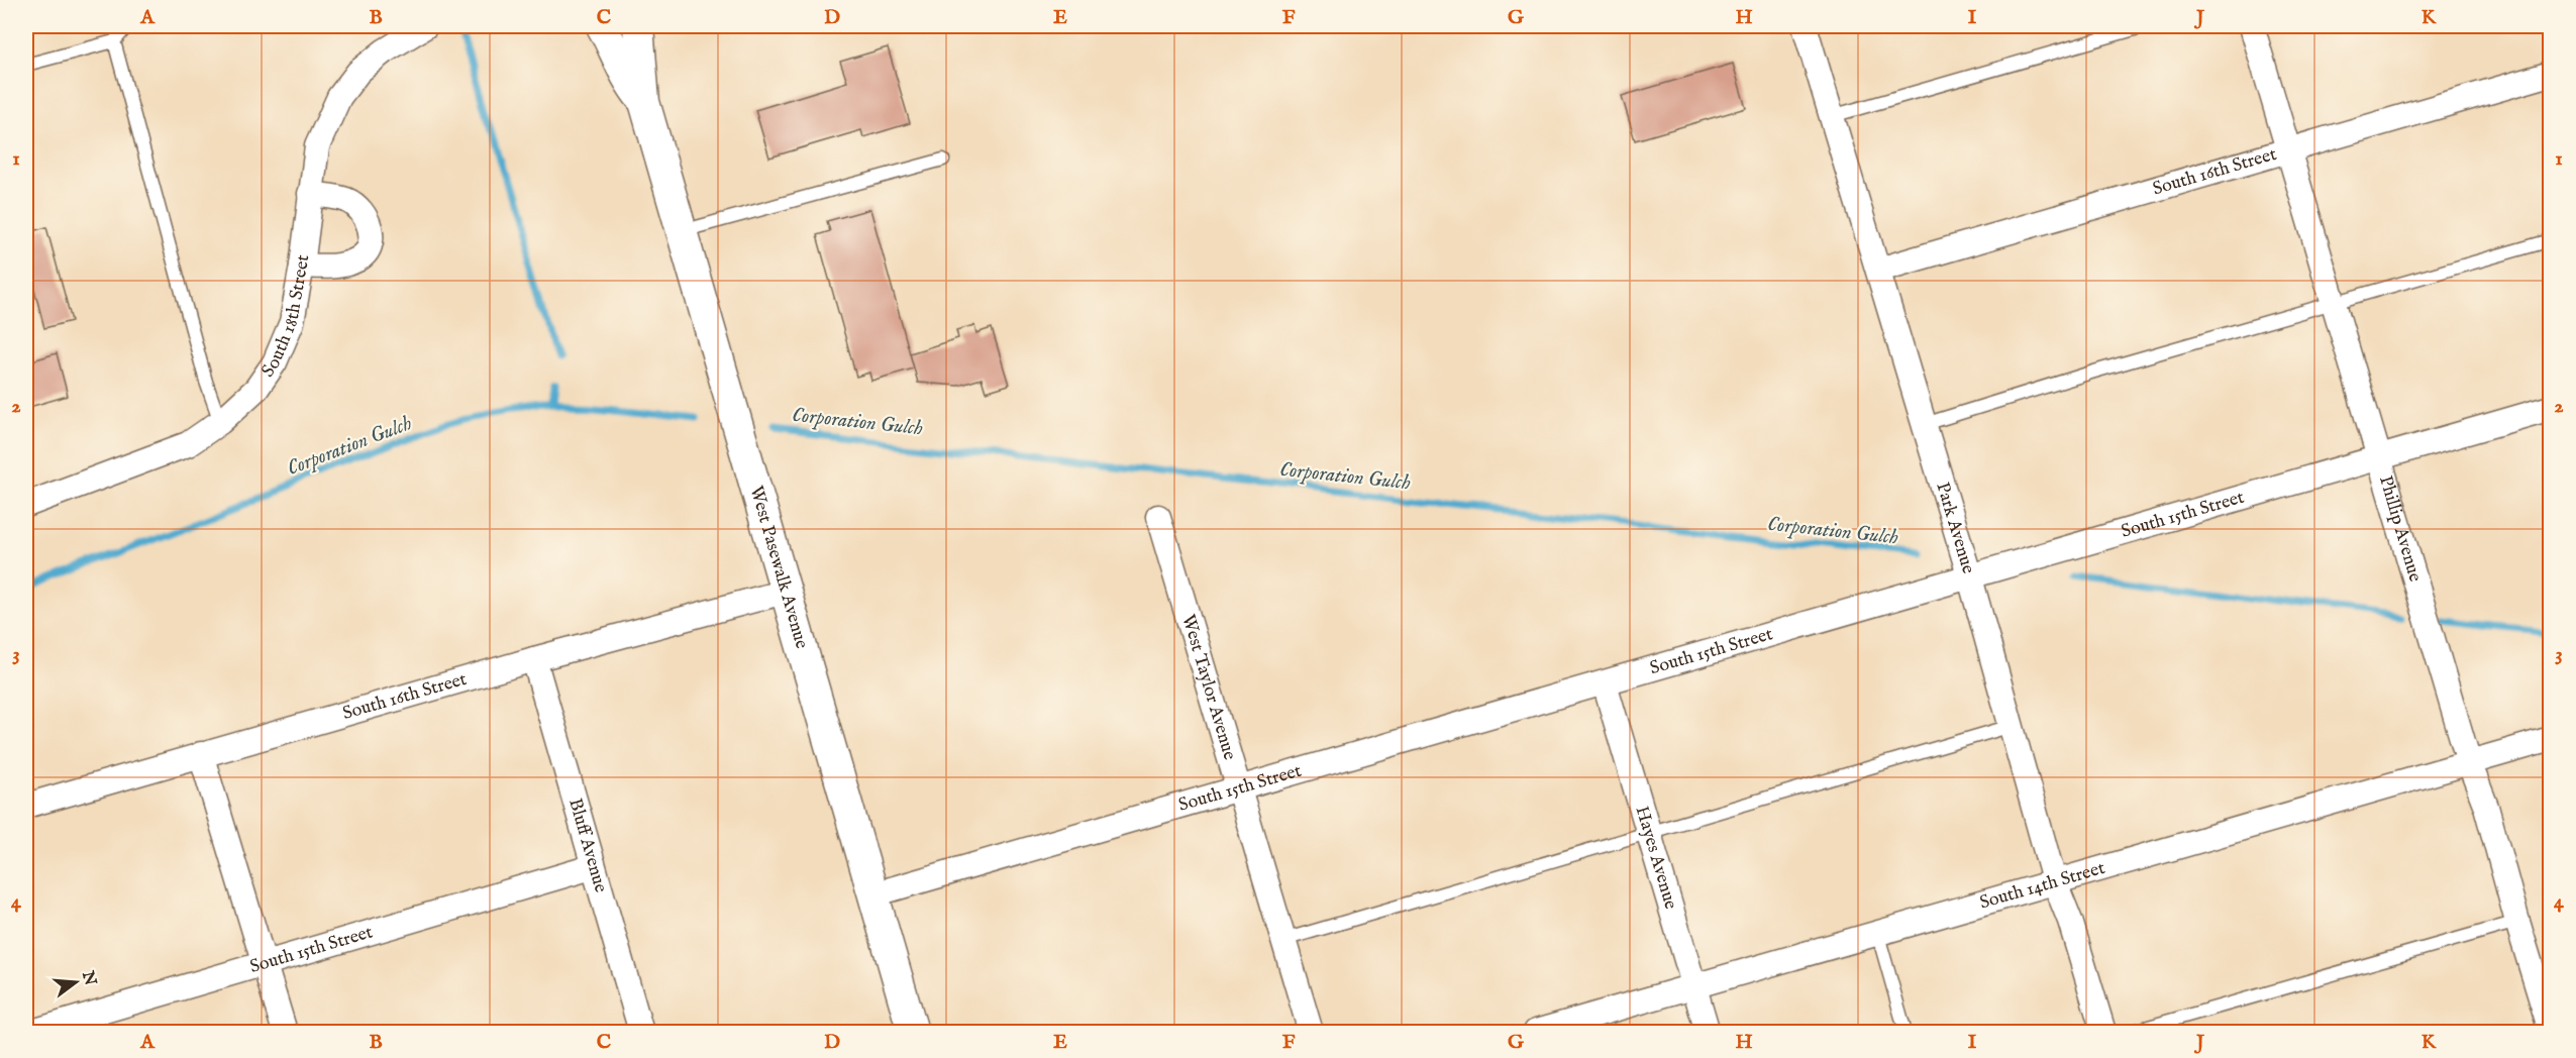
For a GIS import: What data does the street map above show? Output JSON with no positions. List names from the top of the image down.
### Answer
{
  "streets": {
    "street": [
      "South 16th Street",
      "South 18th Street",
      "South 15th Street",
      "Park Avenue",
      "Phillip Avenue",
      "West Pasewalk Avenue",
      "West Taylor Avenue",
      "Bluff Avenue",
      "Hayes Avenue",
      "South 14th Street"
    ]
  },
  "crossings": [
    ["South 16th Street", "Park Avenue"],
    ["South 16th Street", "Phillip Avenue"],
    ["South 16th Street", "West Pasewalk Avenue"],
    ["South 16th Street", "Bluff Avenue"],
    ["South 15th Street", "Park Avenue"],
    ["South 15th Street", "Phillip Avenue"],
    ["South 15th Street", "West Pasewalk Avenue"],
    ["South 15th Street", "West Taylor Avenue"],
    ["South 15th Street", "Bluff Avenue"],
    ["South 15th Street", "Hayes Avenue"],
    ["Park Avenue", "South 14th Street"],
    ["Phillip Avenue", "South 14th Street"],
    ["Hayes Avenue", "South 14th Street"]
  ],
  "water": ["Corporation Gulch"],
  "north": "right",
  "grid": {
    "columns": [
      "A",
      "B",
      "C",
      "D",
      "E",
      "F",
      "G",
      "H",
      "I",
      "J",
      "K"
    ],
    "rows": [
      "1",
      "2",
      "3",
      "4"
    ]
  }
}
